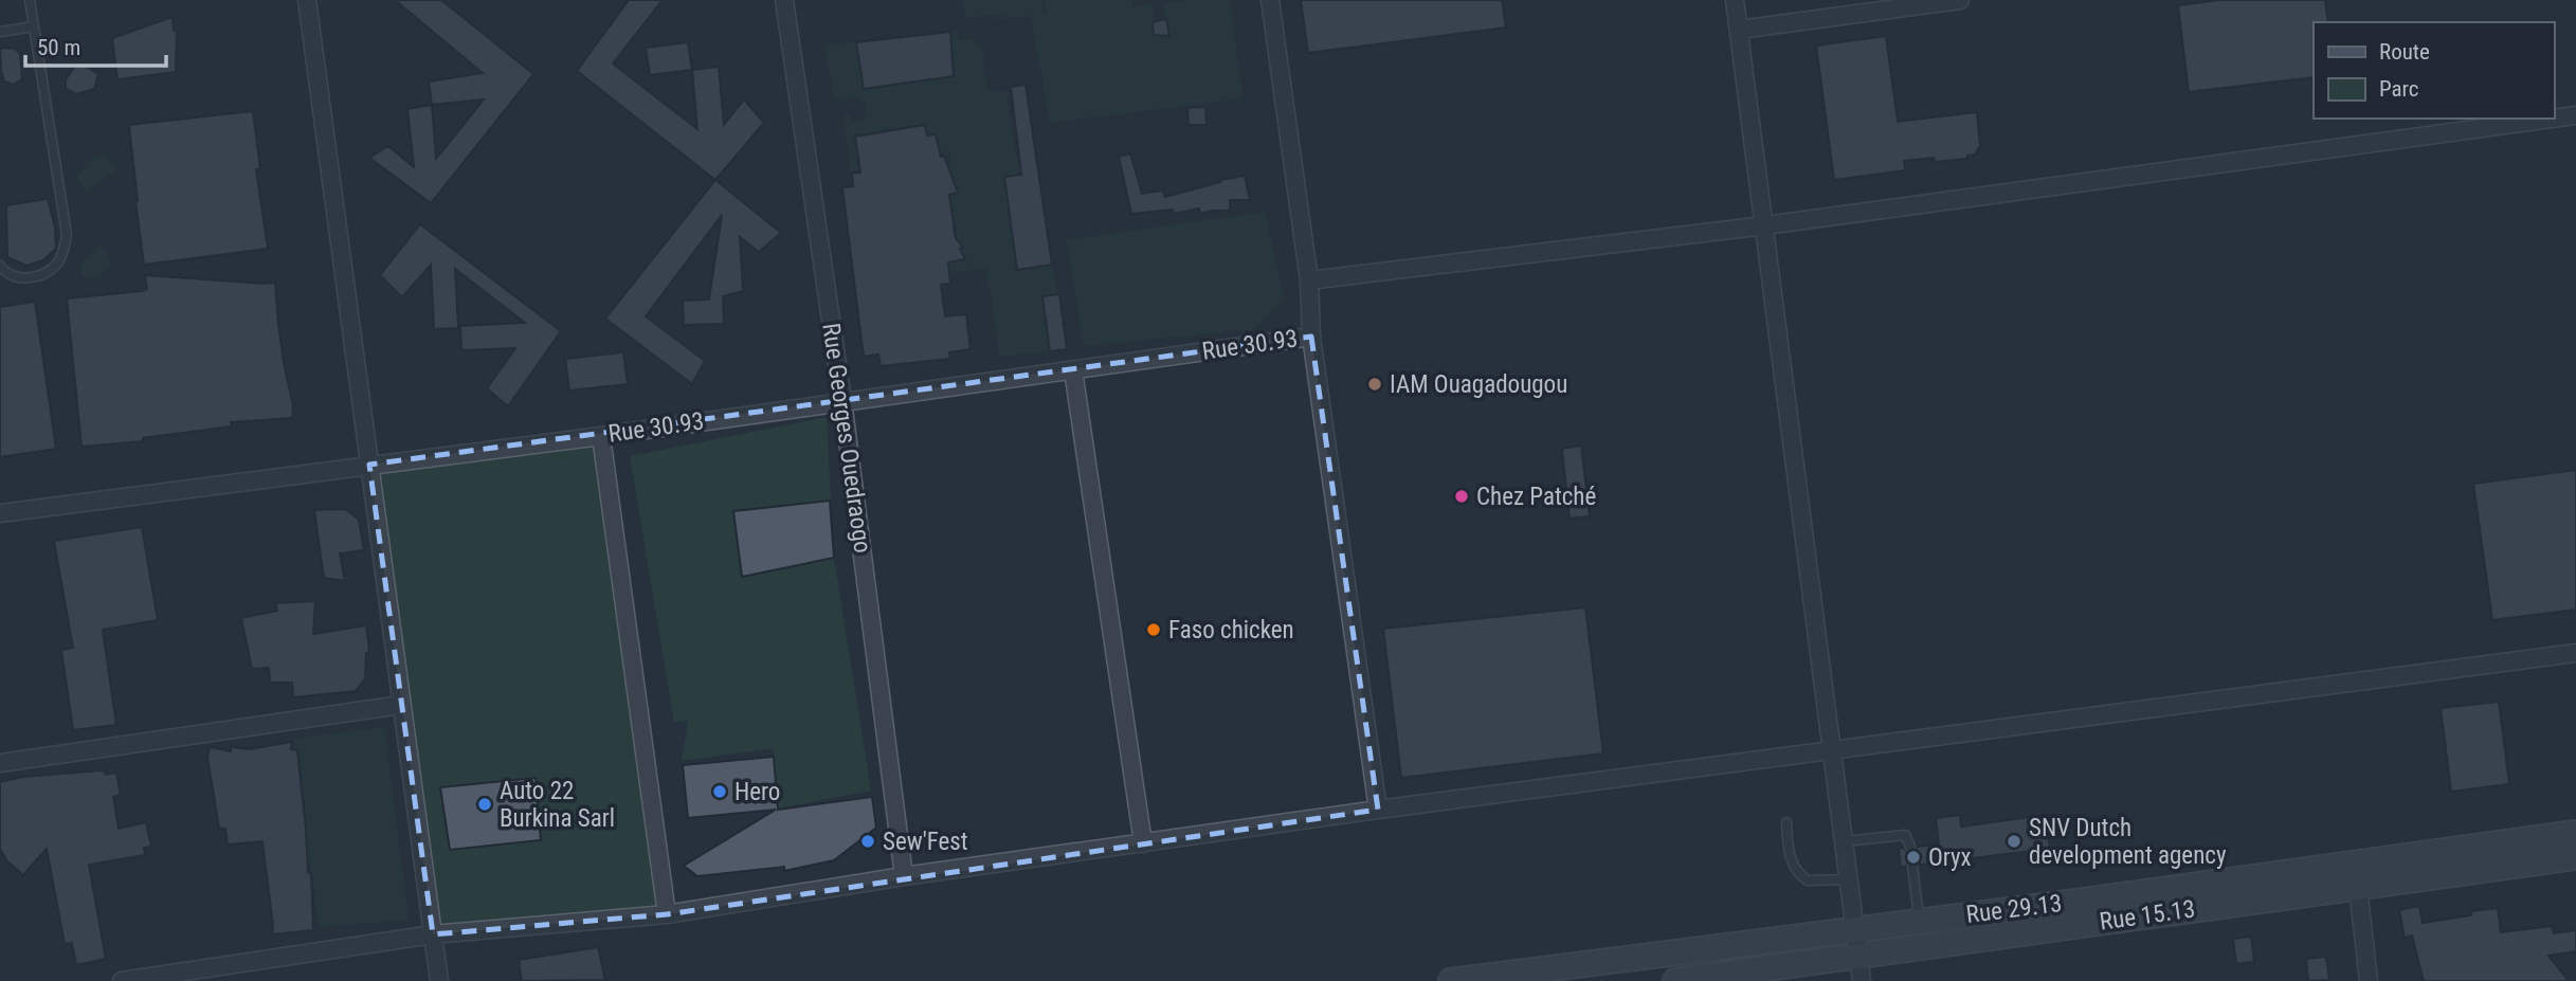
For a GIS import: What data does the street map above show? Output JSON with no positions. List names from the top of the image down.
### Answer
{
  "streets": {
    "main road": ["Rue 29.13", "Rue 15.13"],
    "street": ["Rue 30.93", "Rue Georges Ouedraogo"]
  },
  "crossings": [
    ["Rue 30.93", "Rue Georges Ouedraogo"]
  ],
  "places": [
    "IAM Ouagadougou",
    "Chez Patché",
    "Faso chicken",
    "Hero",
    "Auto 22 Burkina Sarl",
    "Sew'Fest",
    "SNV Dutch development agency",
    "Oryx"
  ],
  "legend": ["Route", "Parc"],
  "scale_bar": "50 m"
}
